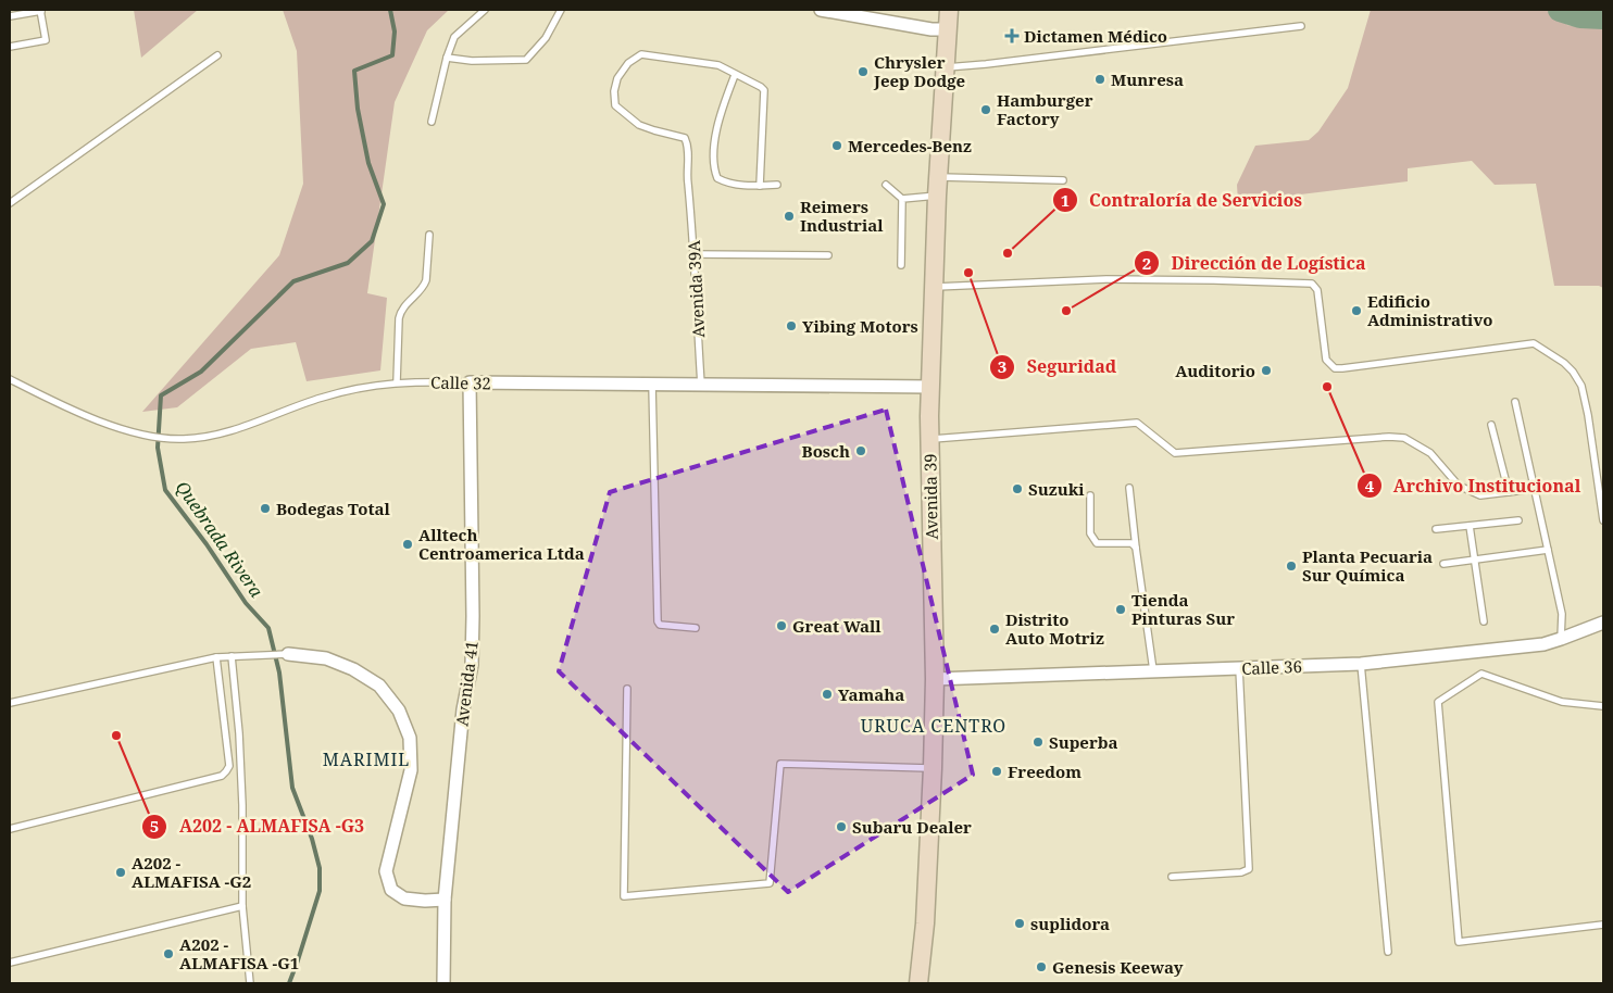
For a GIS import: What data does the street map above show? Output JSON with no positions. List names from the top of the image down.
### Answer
{
  "streets": {
    "main road": ["Avenida 39"],
    "street": ["Calle 32", "Calle 36", "Avenida 41"],
    "lane": ["Avenida 39A"]
  },
  "crossings": [
    ["Avenida 39A", "Calle 32"],
    ["Calle 32", "Avenida 39"],
    ["Calle 32", "Avenida 41"],
    ["Avenida 39", "Calle 36"]
  ],
  "districts": ["URUCA CENTRO", "MARIMIL"],
  "water": ["Quebrada Rivera"],
  "places": {
    "health": ["Dictamen Médico"],
    "other": [
      "Chrysler Jeep Dodge",
      "Munresa",
      "Hamburger Factory",
      "Mercedes-Benz",
      "Reimers Industrial",
      "Contraloría de Servicios",
      "Seguridad",
      "Dirección de Logística",
      "Edificio Administrativo",
      "Yibing Motors",
      "Auditorio",
      "Archivo Institucional",
      "Bosch",
      "Suzuki",
      "Bodegas Total",
      "Alltech Centroamerica Ltda",
      "Planta Pecuaria Sur Química",
      "Tienda Pinturas Sur",
      "Great Wall",
      "Distrito Auto Motriz",
      "Yamaha",
      "A202 - ALMAFISA -G3",
      "Superba",
      "Freedom",
      "Subaru Dealer",
      "A202 - ALMAFISA -G2",
      "suplidora",
      "A202 - ALMAFISA -G1",
      "Genesis Keeway"
    ]
  }
}
